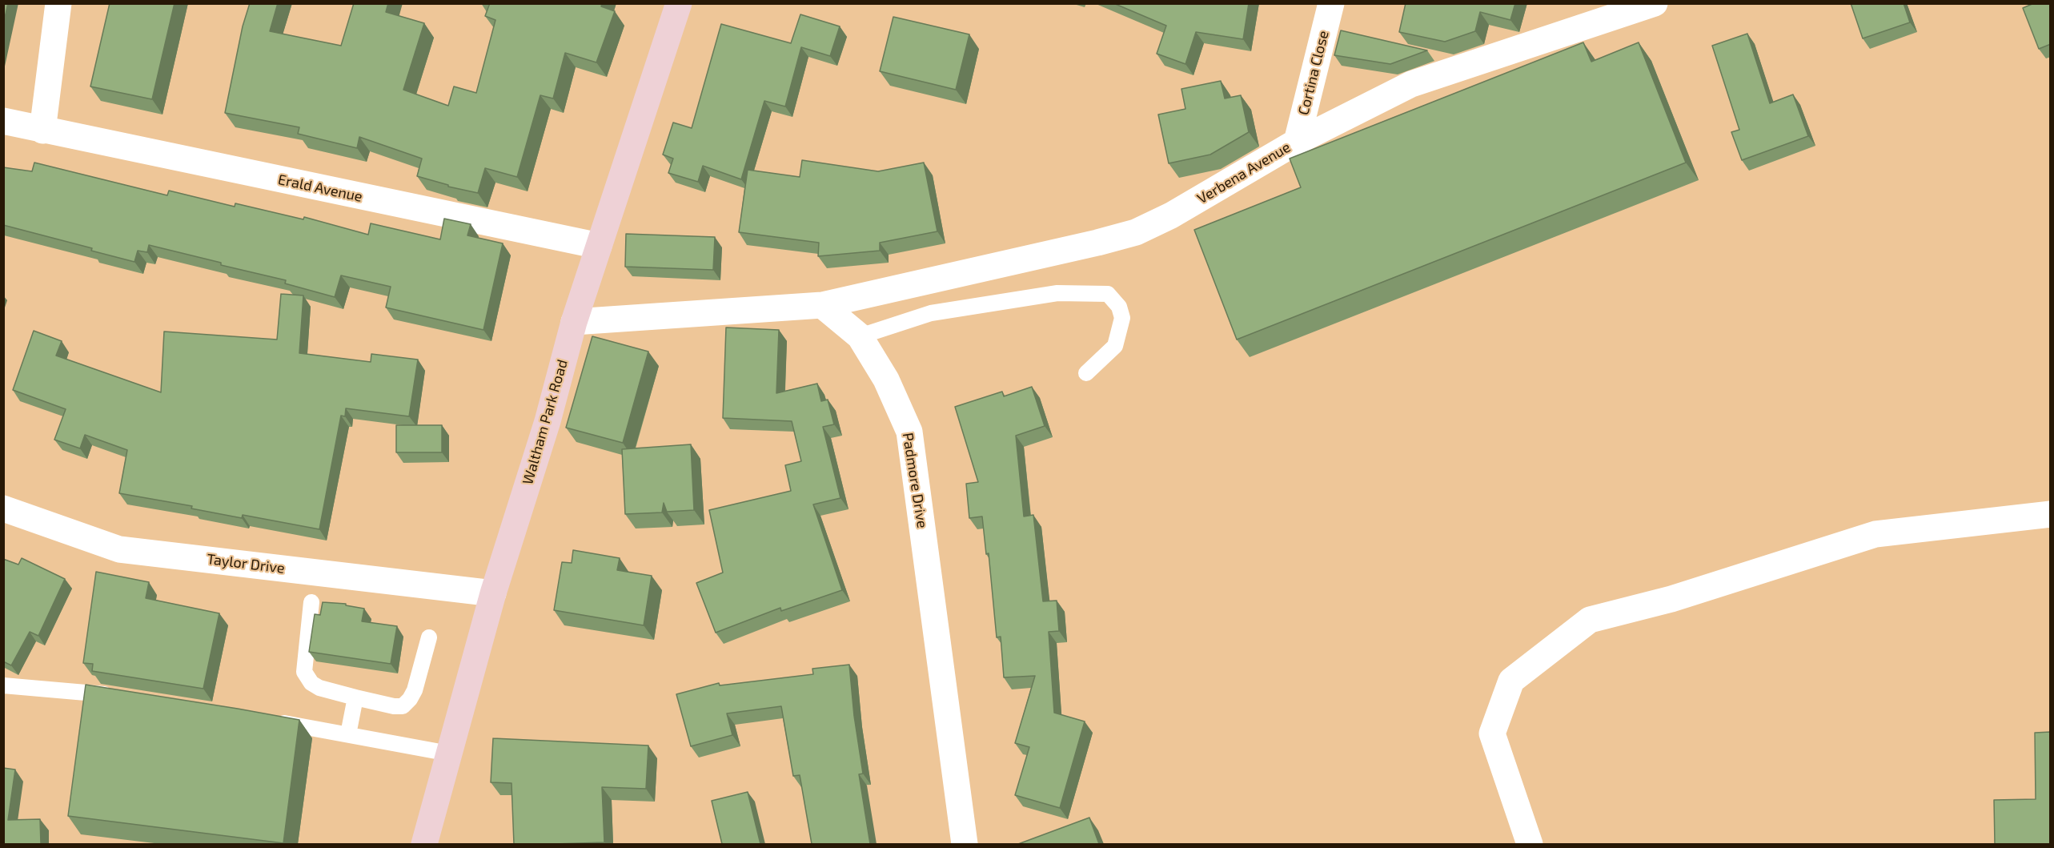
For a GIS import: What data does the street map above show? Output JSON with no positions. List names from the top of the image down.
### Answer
{
  "streets": {
    "main road": ["Waltham Park Road"],
    "street": [
      "Cortina Close",
      "Verbena Avenue",
      "Erald Avenue",
      "Padmore Drive",
      "Taylor Drive"
    ]
  },
  "crossings": [
    ["Cortina Close", "Verbena Avenue"],
    ["Verbena Avenue", "Padmore Drive"],
    ["Erald Avenue", "Waltham Park Road"],
    ["Waltham Park Road", "Taylor Drive"]
  ]
}
